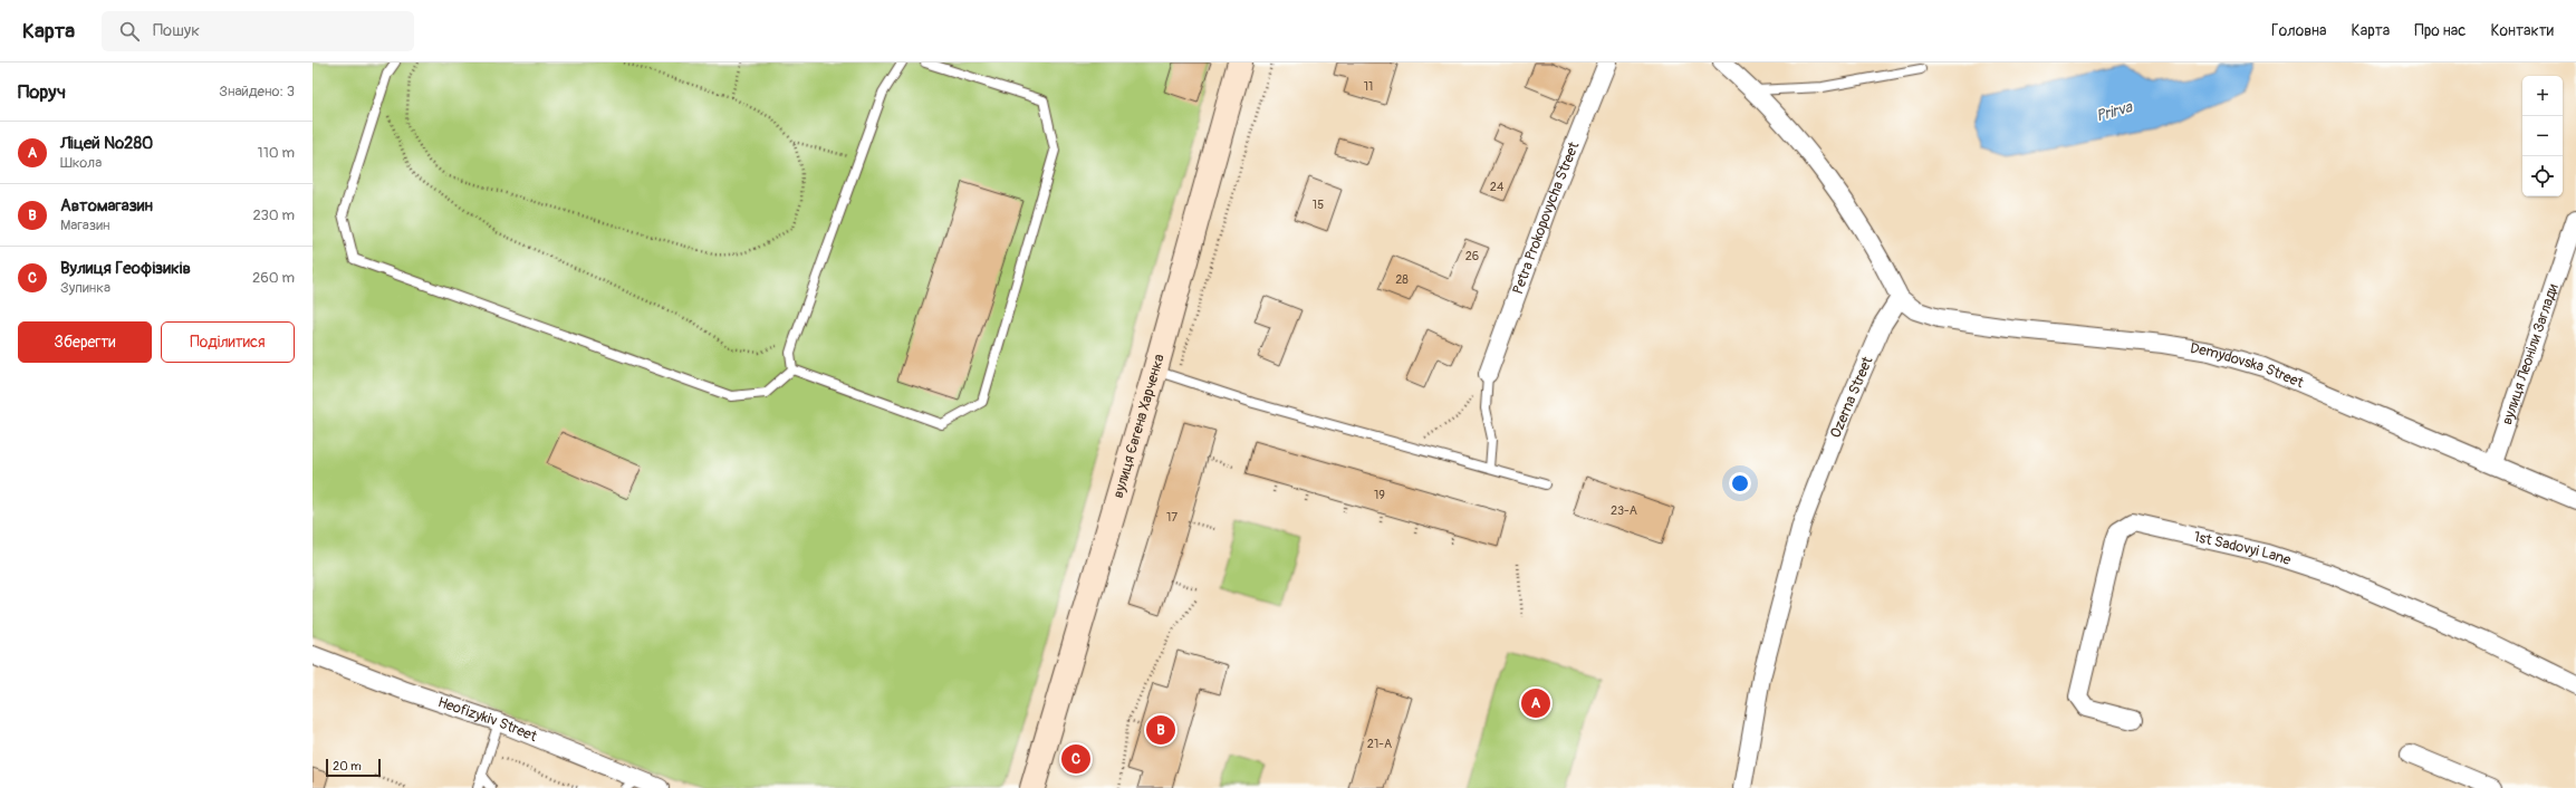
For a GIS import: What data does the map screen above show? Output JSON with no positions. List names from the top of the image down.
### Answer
{
  "streets": {
    "main road": ["вулиця Євгена Харченка"],
    "street": [
      "Petra Prokopovycha Street",
      "вулиця Леоніли Заглади",
      "Demydovska Street",
      "Ozerna Street",
      "1st Sadovyi Lane",
      "Heofizykiv Street"
    ]
  },
  "crossings": [
    ["вулиця Леоніли Заглади", "Demydovska Street"],
    ["Demydovska Street", "Ozerna Street"]
  ],
  "water": ["Prirva"],
  "house_numbers": [
    "11",
    "24",
    "15",
    "26",
    "28",
    "19",
    "23-А",
    "17",
    "21-А"
  ],
  "scale_bar": "20 m",
  "page": {
    "header": "Карта",
    "search": "Пошук",
    "nav": [
      "Головна",
      "Карта",
      "Про нас",
      "Контакти"
    ],
    "heading": ["Поруч", "Знайдено: 3"],
    "map_buttons": ["+", "−"],
    "list": [
      {
        "mark": "A",
        "name": "Ліцей №280",
        "note": "Школа",
        "value": "110 m"
      },
      {
        "mark": "B",
        "name": "Автомагазин",
        "note": "Магазин",
        "value": "230 m"
      },
      {
        "mark": "C",
        "name": "Вулиця Геофізиків",
        "note": "Зупинка",
        "value": "260 m"
      }
    ],
    "buttons": ["Зберегти", "Поділитися"],
    "pins": ["A", "B", "C"],
    "scale": "20 m"
  }
}
